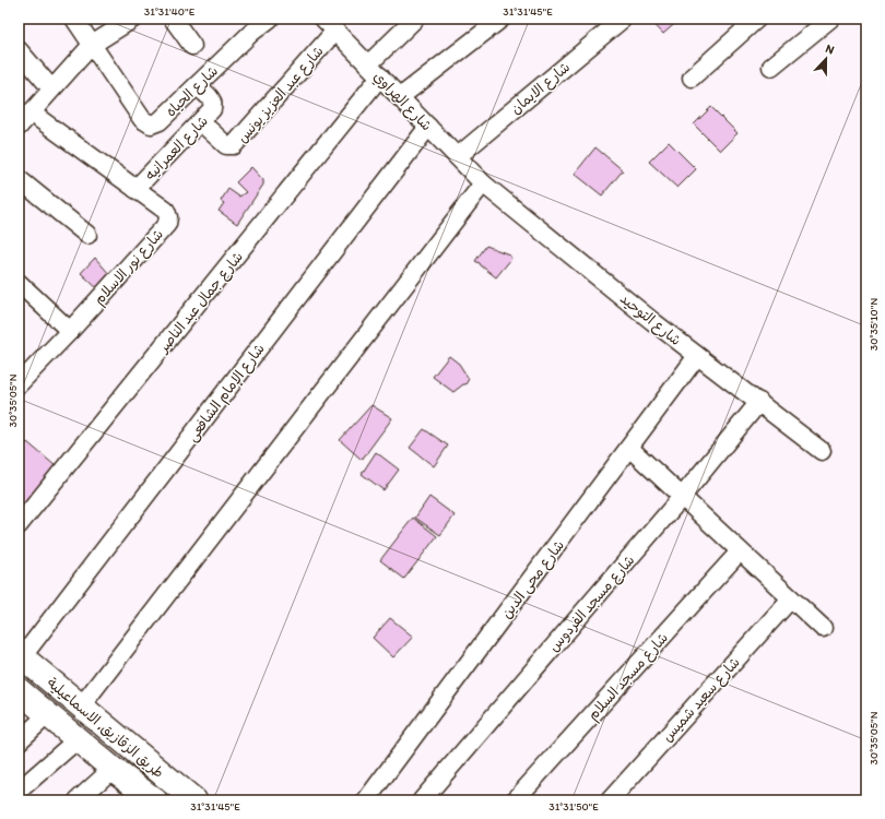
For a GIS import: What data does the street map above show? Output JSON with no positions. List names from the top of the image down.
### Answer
{
  "streets": {
    "highway": ["طريق الزقازيق, الاسماعيلية"],
    "street": [
      "شارع الايمان",
      "شارع الحياه",
      "شارع عبد العزيز يونس",
      "شارع الهراوي",
      "شارع العمرانيه",
      "شارع نور الاسلام",
      "شارع جمال عبد الناصر",
      "شارع التوحيد",
      "شارع الإمام الشافعى",
      "شارع محى الدين",
      "شارع مسجد الفردوس",
      "شارع مسجد السلام",
      "شارع سعيد شميس"
    ]
  },
  "crossings": [
    ["شارع الايمان", "شارع الهراوي"],
    ["شارع الحياه", "شارع العمرانيه"],
    ["شارع عبد العزيز يونس", "شارع الهراوي"],
    ["شارع عبد العزيز يونس", "شارع العمرانيه"],
    ["شارع الهراوي", "شارع جمال عبد الناصر"],
    ["شارع الهراوي", "شارع التوحيد"],
    ["شارع الهراوي", "شارع الإمام الشافعى"],
    ["شارع العمرانيه", "شارع نور الاسلام"],
    ["شارع التوحيد", "شارع محى الدين"],
    ["شارع التوحيد", "شارع مسجد الفردوس"],
    ["شارع الإمام الشافعى", "طريق الزقازيق, الاسماعيلية"]
  ],
  "north": "top",
  "coordinates": [
    "31°31'40\"E",
    "31°31'45\"E",
    "30°35'10\"N",
    "30°35'05\"N",
    "31°31'50\"E"
  ]
}
